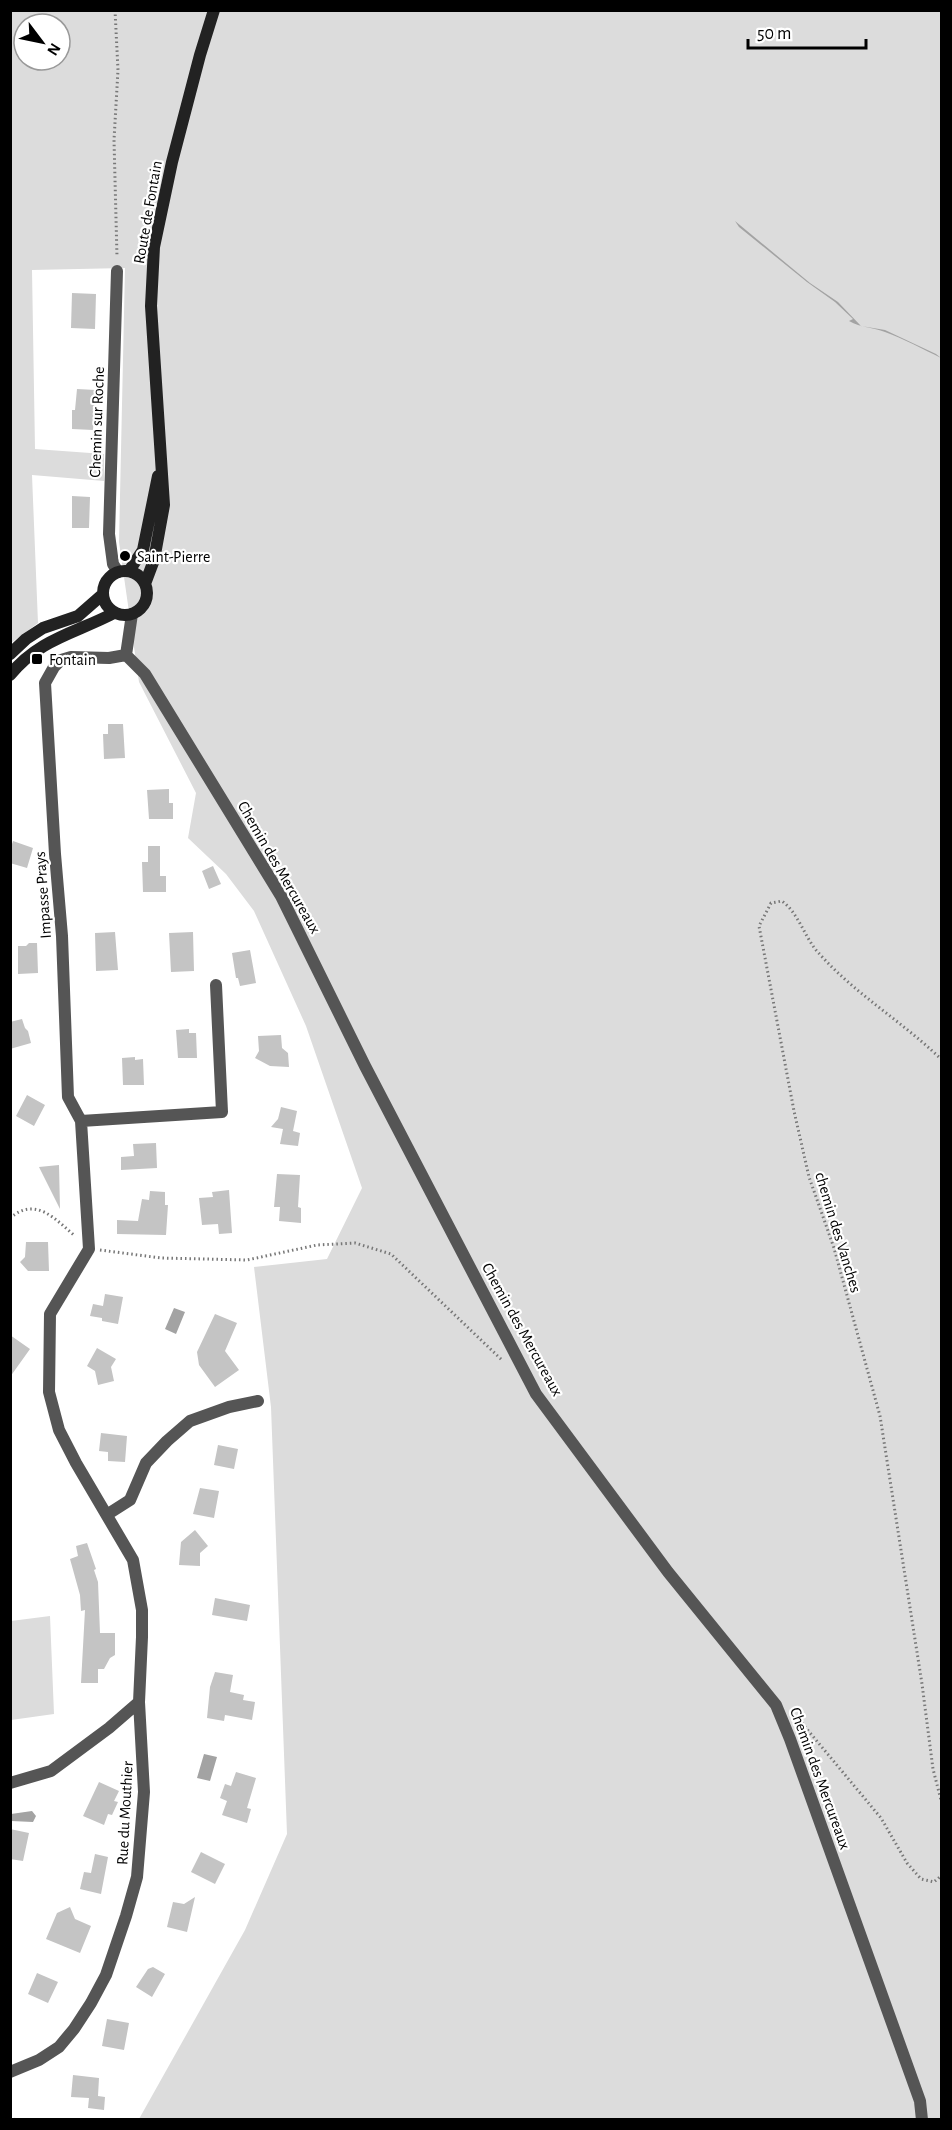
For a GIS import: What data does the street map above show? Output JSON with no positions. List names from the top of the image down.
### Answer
{
  "streets": {
    "street": [
      "Route de Fontain",
      "Chemin sur Roche",
      "Chemin des Mercureaux",
      "Impasse Prays",
      "Rue du Mouthier"
    ],
    "path": ["chemin des Vanches"]
  },
  "crossings": [
    ["Route de Fontain", "Chemin sur Roche"],
    ["Chemin des Mercureaux", "Impasse Prays"],
    ["Impasse Prays", "Rue du Mouthier"]
  ],
  "places": {
    "other": ["Saint-Pierre"],
    "transit": ["Fontain"]
  },
  "scale_bar": "50 m",
  "north": "bottom right"
}
